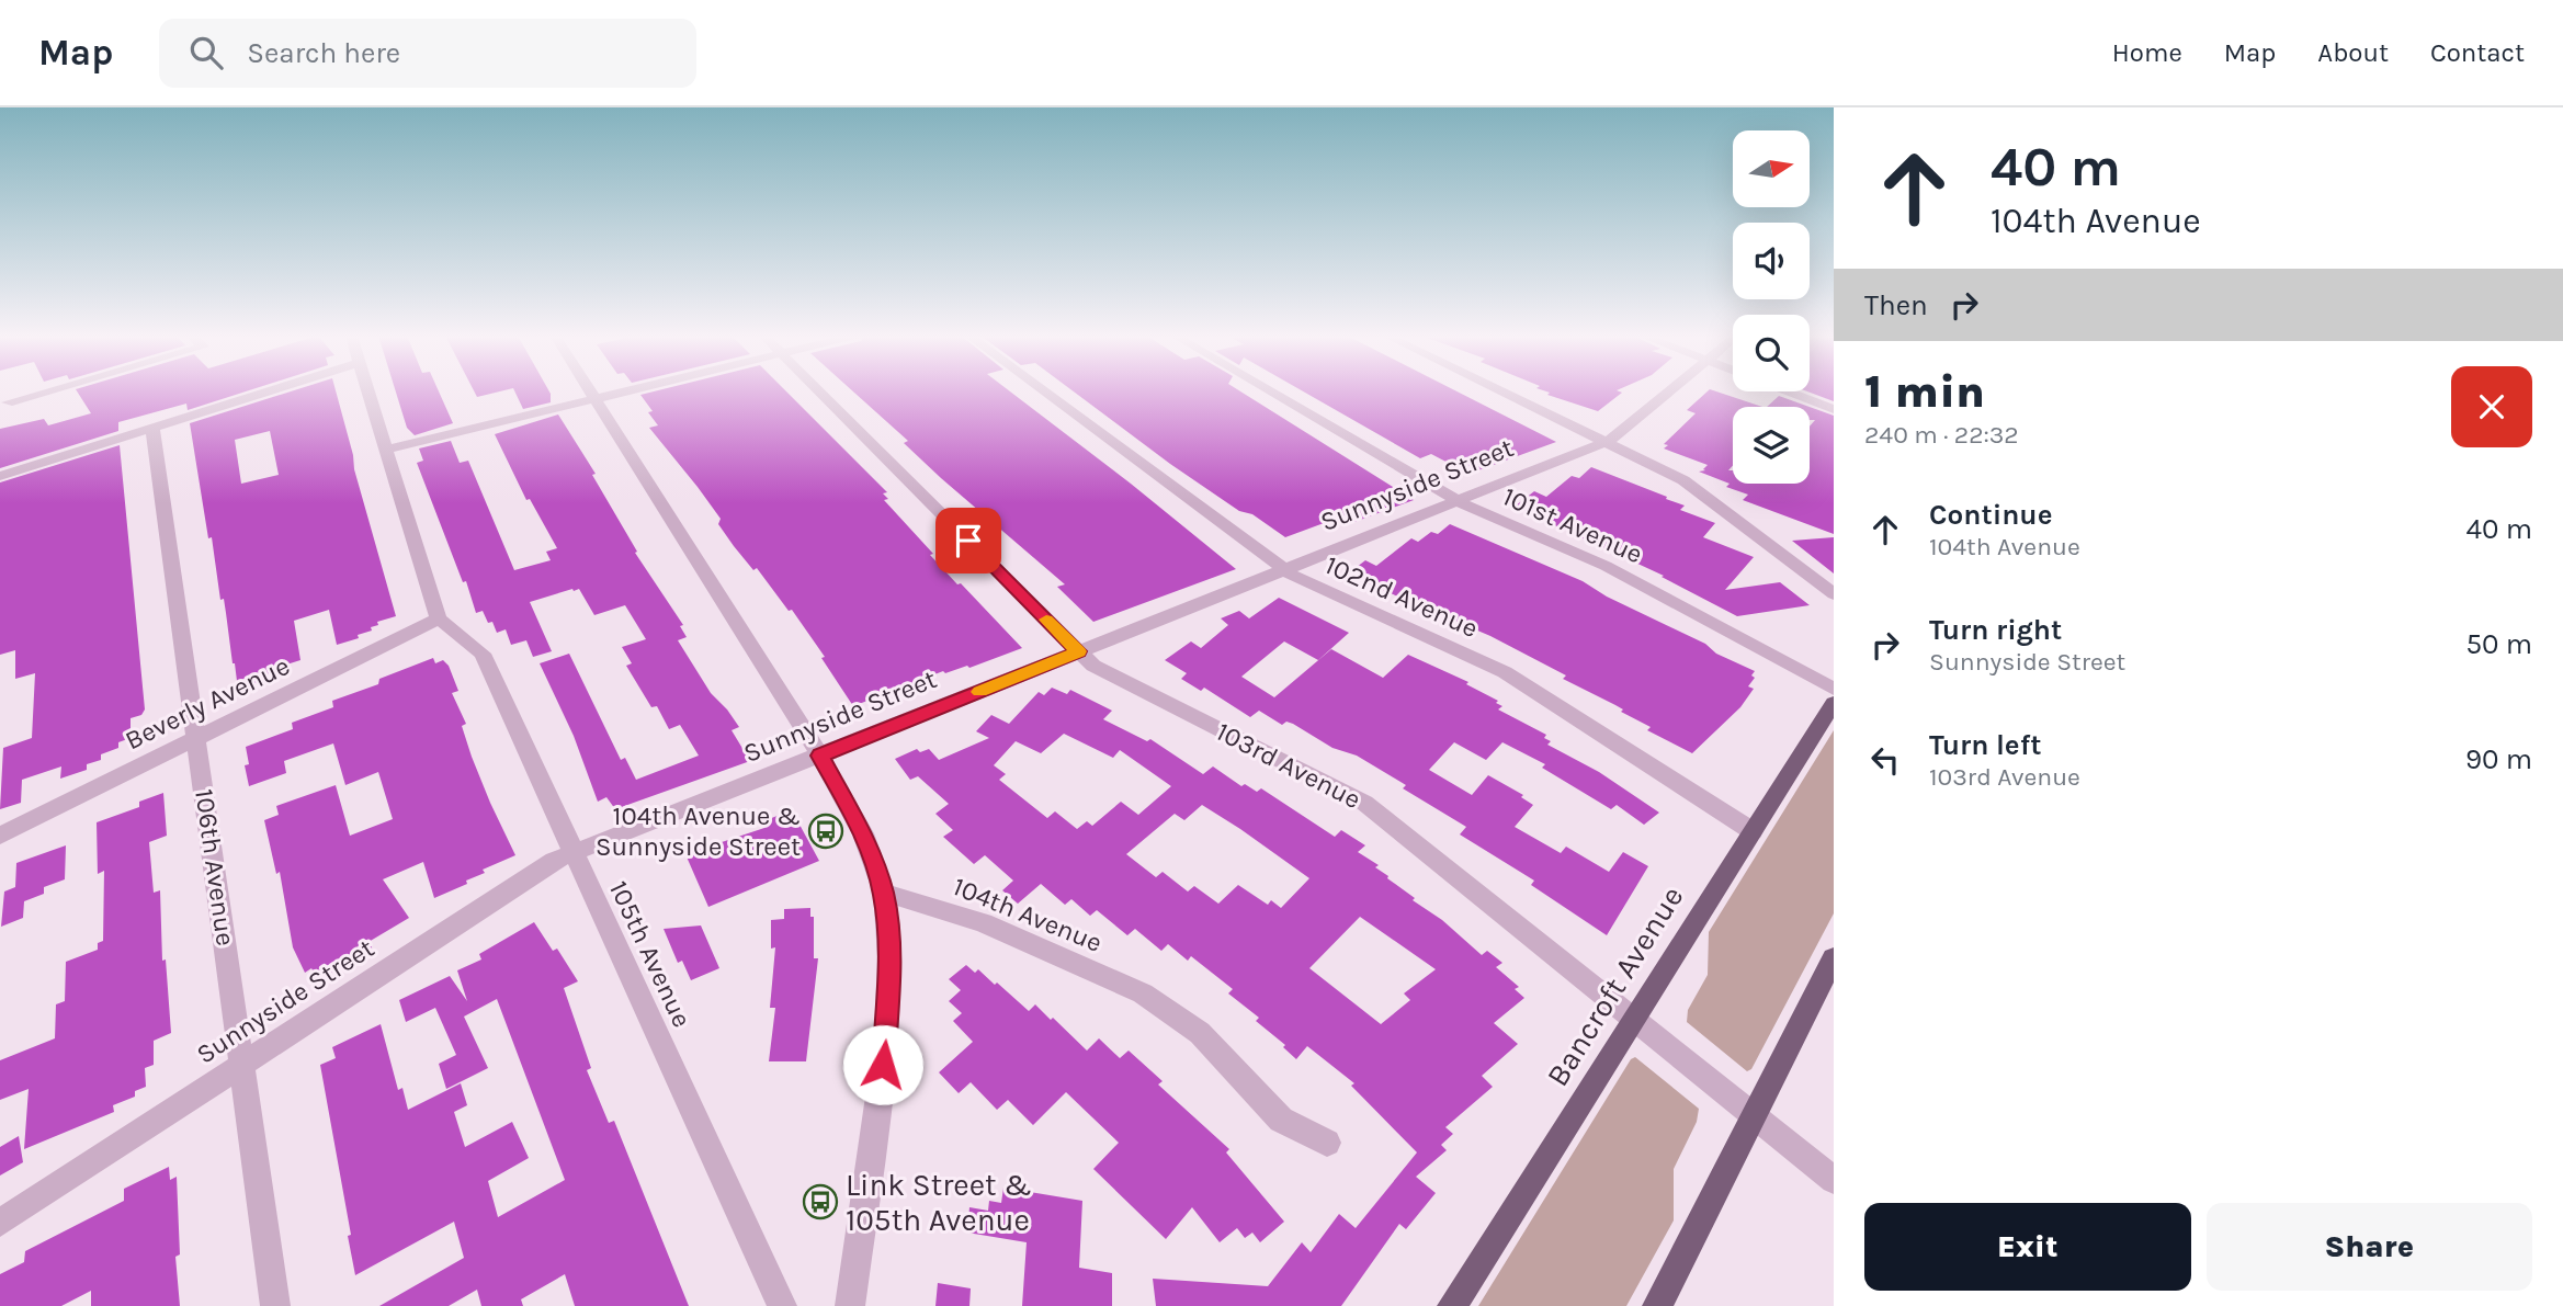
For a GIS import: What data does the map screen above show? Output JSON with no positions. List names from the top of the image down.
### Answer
{
  "streets": {
    "main road": ["Bancroft Avenue"],
    "street": [
      "Sunnyside Street",
      "101st Avenue",
      "102nd Avenue",
      "Beverly Avenue",
      "103rd Avenue",
      "106th Avenue",
      "104th Avenue",
      "105th Avenue"
    ]
  },
  "crossings": [
    ["Sunnyside Street", "101st Avenue"],
    ["Sunnyside Street", "102nd Avenue"],
    ["Sunnyside Street", "103rd Avenue"],
    ["Sunnyside Street", "106th Avenue"],
    ["Sunnyside Street", "105th Avenue"],
    ["102nd Avenue", "Bancroft Avenue"],
    ["Beverly Avenue", "106th Avenue"],
    ["Beverly Avenue", "105th Avenue"],
    ["103rd Avenue", "Bancroft Avenue"]
  ],
  "places": {
    "bus stop": ["104th Avenue & Sunnyside Street", "Link Street & 105th Avenue"]
  },
  "north": "right",
  "page": {
    "header": "Map",
    "search": "Search here",
    "nav": [
      "Home",
      "Map",
      "About",
      "Contact"
    ],
    "turn": ["40 m", "104th Avenue"],
    "then": "Then",
    "heading": ["1 min", "240 m · 22:32"],
    "list": [
      {
        "name": "Continue",
        "note": "104th Avenue",
        "value": "40 m"
      },
      {
        "name": "Turn right",
        "note": "Sunnyside Street",
        "value": "50 m"
      },
      {
        "name": "Turn left",
        "note": "103rd Avenue",
        "value": "90 m"
      }
    ],
    "buttons": ["Exit", "Share"]
  }
}
